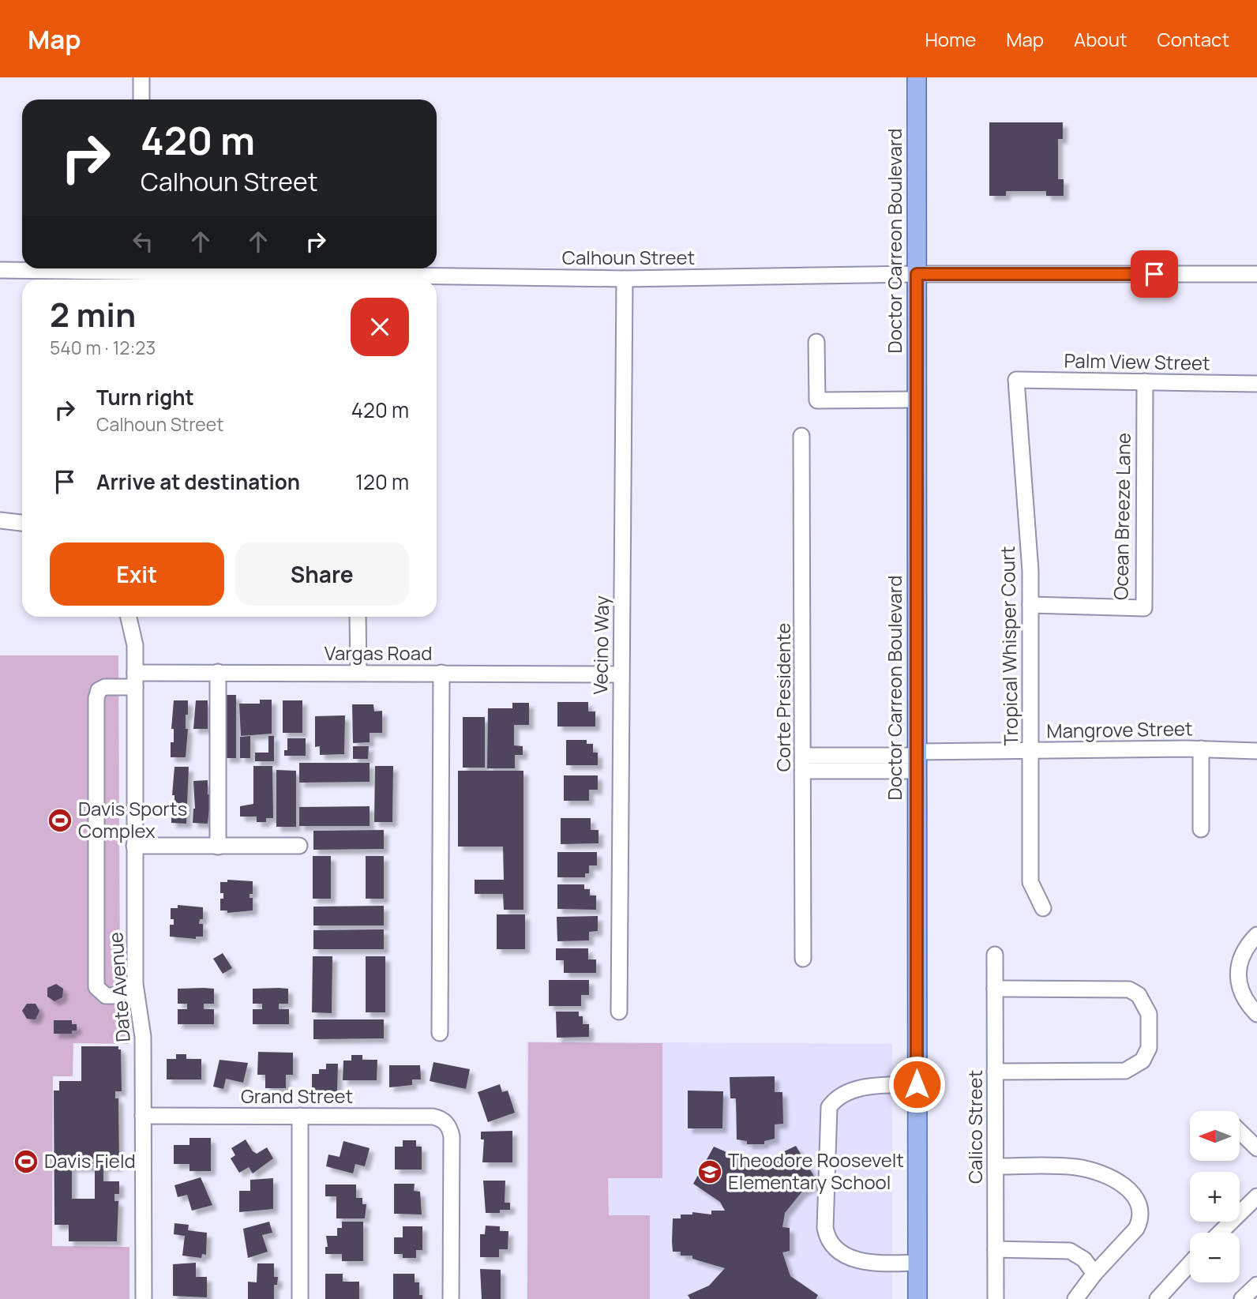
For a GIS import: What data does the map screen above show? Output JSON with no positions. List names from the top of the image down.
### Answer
{
  "streets": {
    "main road": ["Doctor Carreon Boulevard"],
    "street": [
      "Calhoun Street",
      "Palm View Street",
      "Ocean Breeze Lane",
      "Vecino Way",
      "Tropical Whisper Court",
      "Vargas Road",
      "Corte Presidente",
      "Mangrove Street",
      "Date Avenue",
      "Grand Street",
      "Calico Street"
    ]
  },
  "crossings": [
    ["Doctor Carreon Boulevard", "Calhoun Street"],
    ["Doctor Carreon Boulevard", "Mangrove Street"],
    ["Calhoun Street", "Vecino Way"],
    ["Palm View Street", "Ocean Breeze Lane"],
    ["Palm View Street", "Tropical Whisper Court"],
    ["Ocean Breeze Lane", "Tropical Whisper Court"],
    ["Vecino Way", "Vargas Road"],
    ["Tropical Whisper Court", "Mangrove Street"],
    ["Vargas Road", "Date Avenue"],
    ["Corte Presidente", "Mangrove Street"],
    ["Date Avenue", "Grand Street"]
  ],
  "places": {
    "sports": ["Davis Sports Complex", "Davis Field"],
    "school or university": ["Theodore Roosevelt Elementary School"]
  },
  "north": "left",
  "page": {
    "header": "Map",
    "nav": [
      "Home",
      "Map",
      "About",
      "Contact"
    ],
    "turn": ["420 m", "Calhoun Street"],
    "heading": ["2 min", "540 m · 12:23"],
    "list": [
      {
        "name": "Turn right",
        "note": "Calhoun Street",
        "value": "420 m"
      },
      {
        "name": "Arrive at destination",
        "value": "120 m"
      }
    ],
    "buttons": ["Exit", "Share"],
    "map_buttons": ["+", "−"]
  }
}
